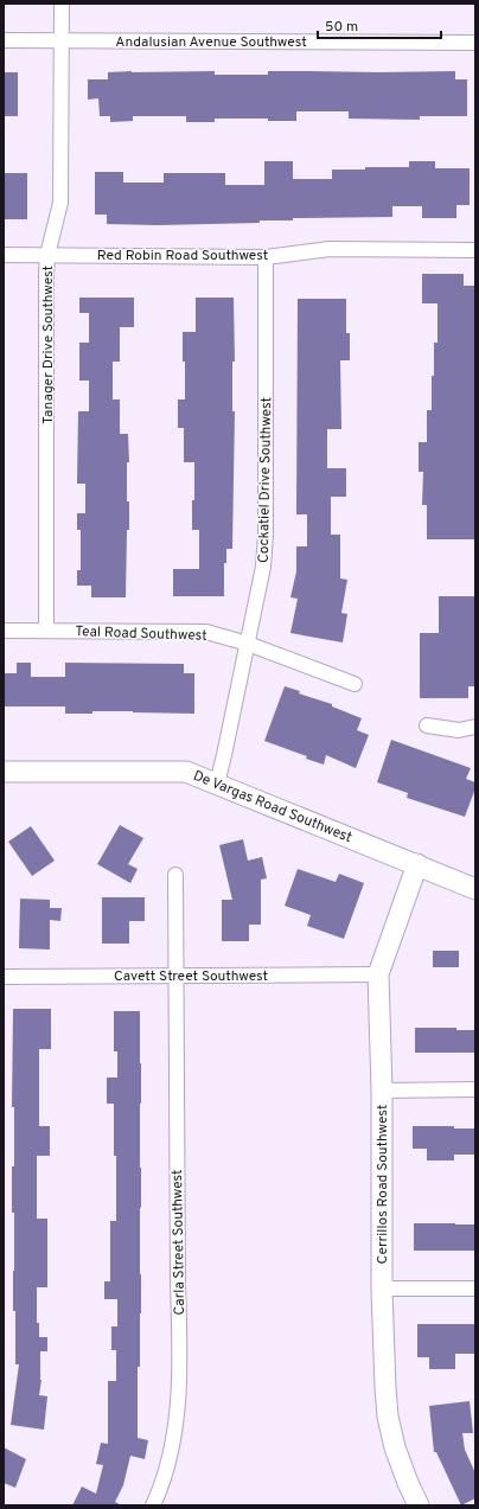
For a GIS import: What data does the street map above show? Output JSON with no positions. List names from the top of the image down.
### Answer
{
  "streets": {
    "street": [
      "Andalusian Avenue Southwest",
      "Red Robin Road Southwest",
      "Tanager Drive Southwest",
      "Cockatiel Drive Southwest",
      "Teal Road Southwest",
      "De Vargas Road Southwest",
      "Cavett Street Southwest",
      "Cerrillos Road Southwest",
      "Carla Street Southwest"
    ]
  },
  "crossings": [
    ["Andalusian Avenue Southwest", "Tanager Drive Southwest"],
    ["Red Robin Road Southwest", "Tanager Drive Southwest"],
    ["Red Robin Road Southwest", "Cockatiel Drive Southwest"],
    ["Tanager Drive Southwest", "Teal Road Southwest"],
    ["Cockatiel Drive Southwest", "Teal Road Southwest"],
    ["Cockatiel Drive Southwest", "De Vargas Road Southwest"],
    ["De Vargas Road Southwest", "Cerrillos Road Southwest"],
    ["Cavett Street Southwest", "Cerrillos Road Southwest"],
    ["Cavett Street Southwest", "Carla Street Southwest"]
  ],
  "scale_bar": "50 m"
}
